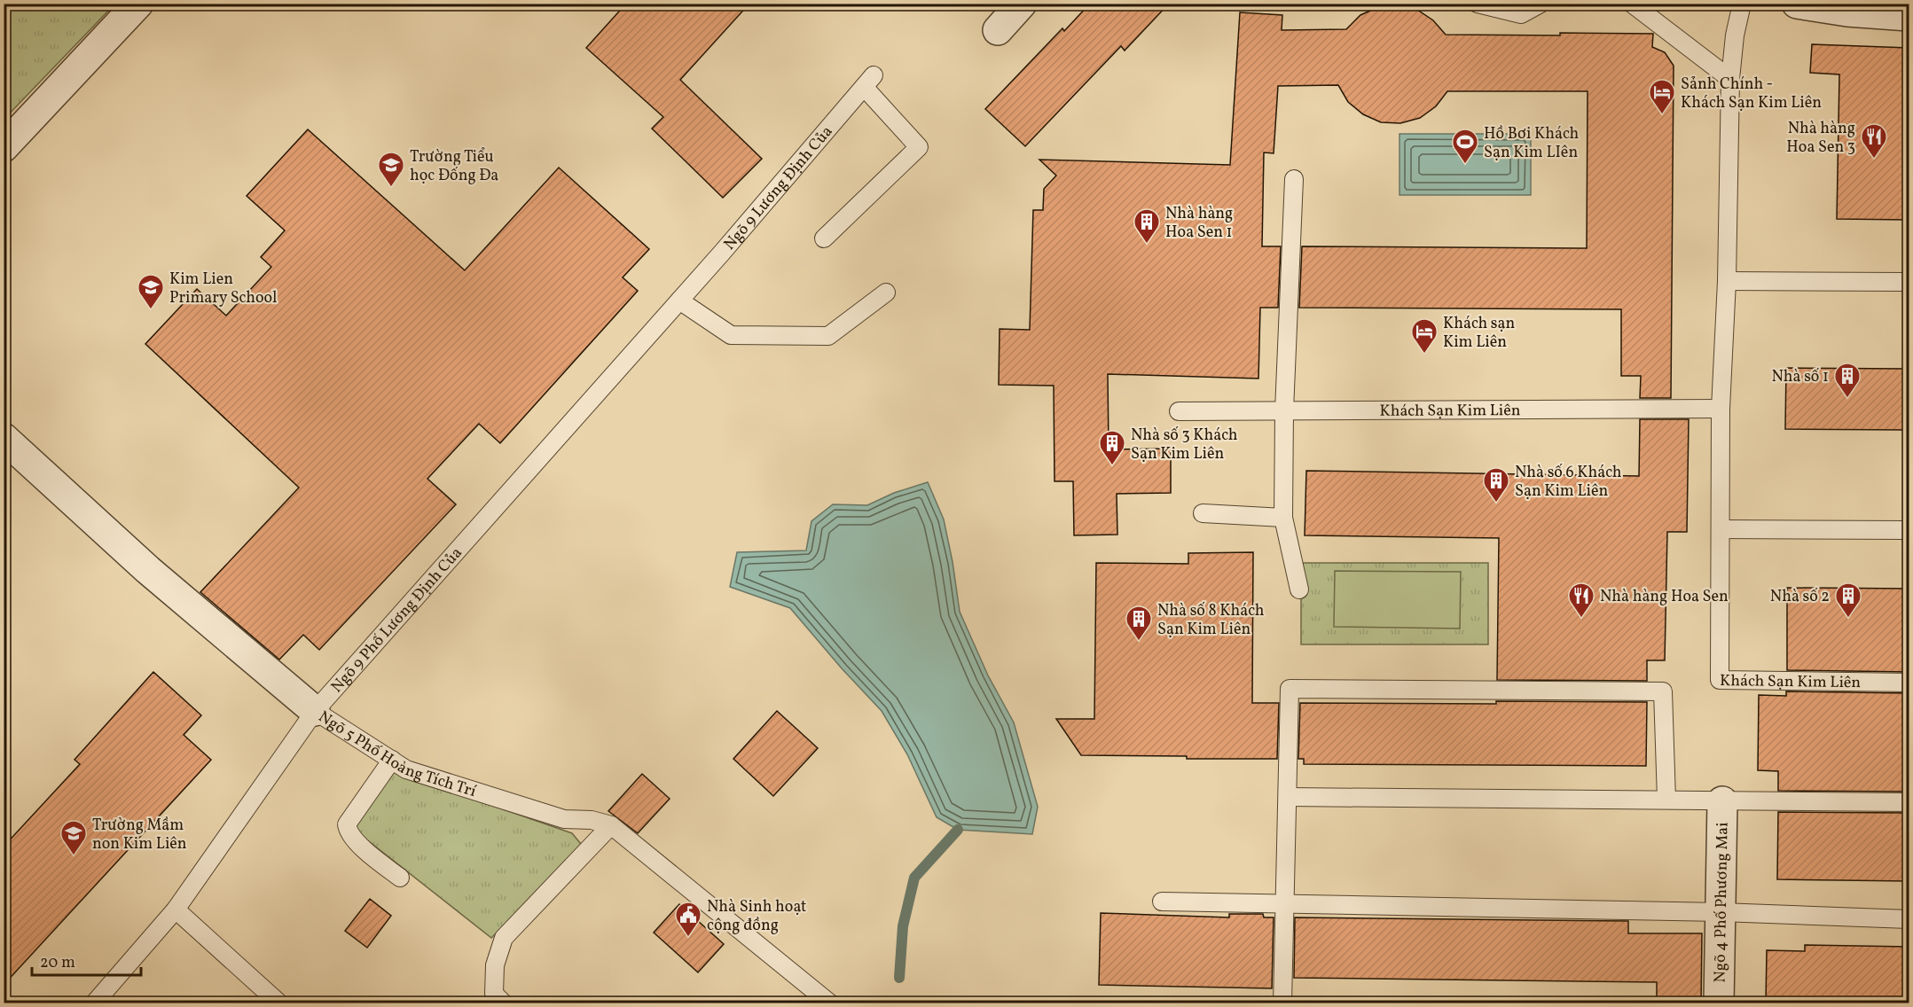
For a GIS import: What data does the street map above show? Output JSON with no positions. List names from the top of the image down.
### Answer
{
  "streets": {
    "street": ["Ngõ 5 Phố Hoàng Tích Trí", "Ngõ 4 Phố Phương Mai"],
    "lane": ["Ngõ 9 Lương Định Của", "Khách Sạn Kim Liên", "Ngõ 9 Phố Lương Định Của"]
  },
  "crossings": [
    ["Ngõ 9 Lương Định Của", "Ngõ 9 Phố Lương Định Của"],
    ["Ngõ 9 Phố Lương Định Của", "Ngõ 5 Phố Hoàng Tích Trí"]
  ],
  "places": {
    "hotel": ["Sảnh Chính - Khách Sạn Kim Liên", "Khách sạn Kim Liên"],
    "restaurant": ["Nhà hàng Hoa Sen 3", "Nhà hàng Hoa Sen"],
    "sports": ["Hồ Bơi Khách Sạn Kim LIên"],
    "school or university": ["Trường Tiểu học Đống Đa", "Kim Lien Primary School", "Trường Mầm non Kim Liên"],
    "building": [
      "Nhà hàng Hoa Sen 1",
      "Nhà số 1",
      "Nhà số 3 Khách Sạn Kim Liên",
      "Nhà số 6 Khách Sạn Kim Liên",
      "Nhà số 2",
      "Nhà số 8 Khách Sạn Kim Liên"
    ],
    "public building": ["Nhà Sinh hoạt cộng đồng"]
  },
  "scale_bar": "20 m"
}
